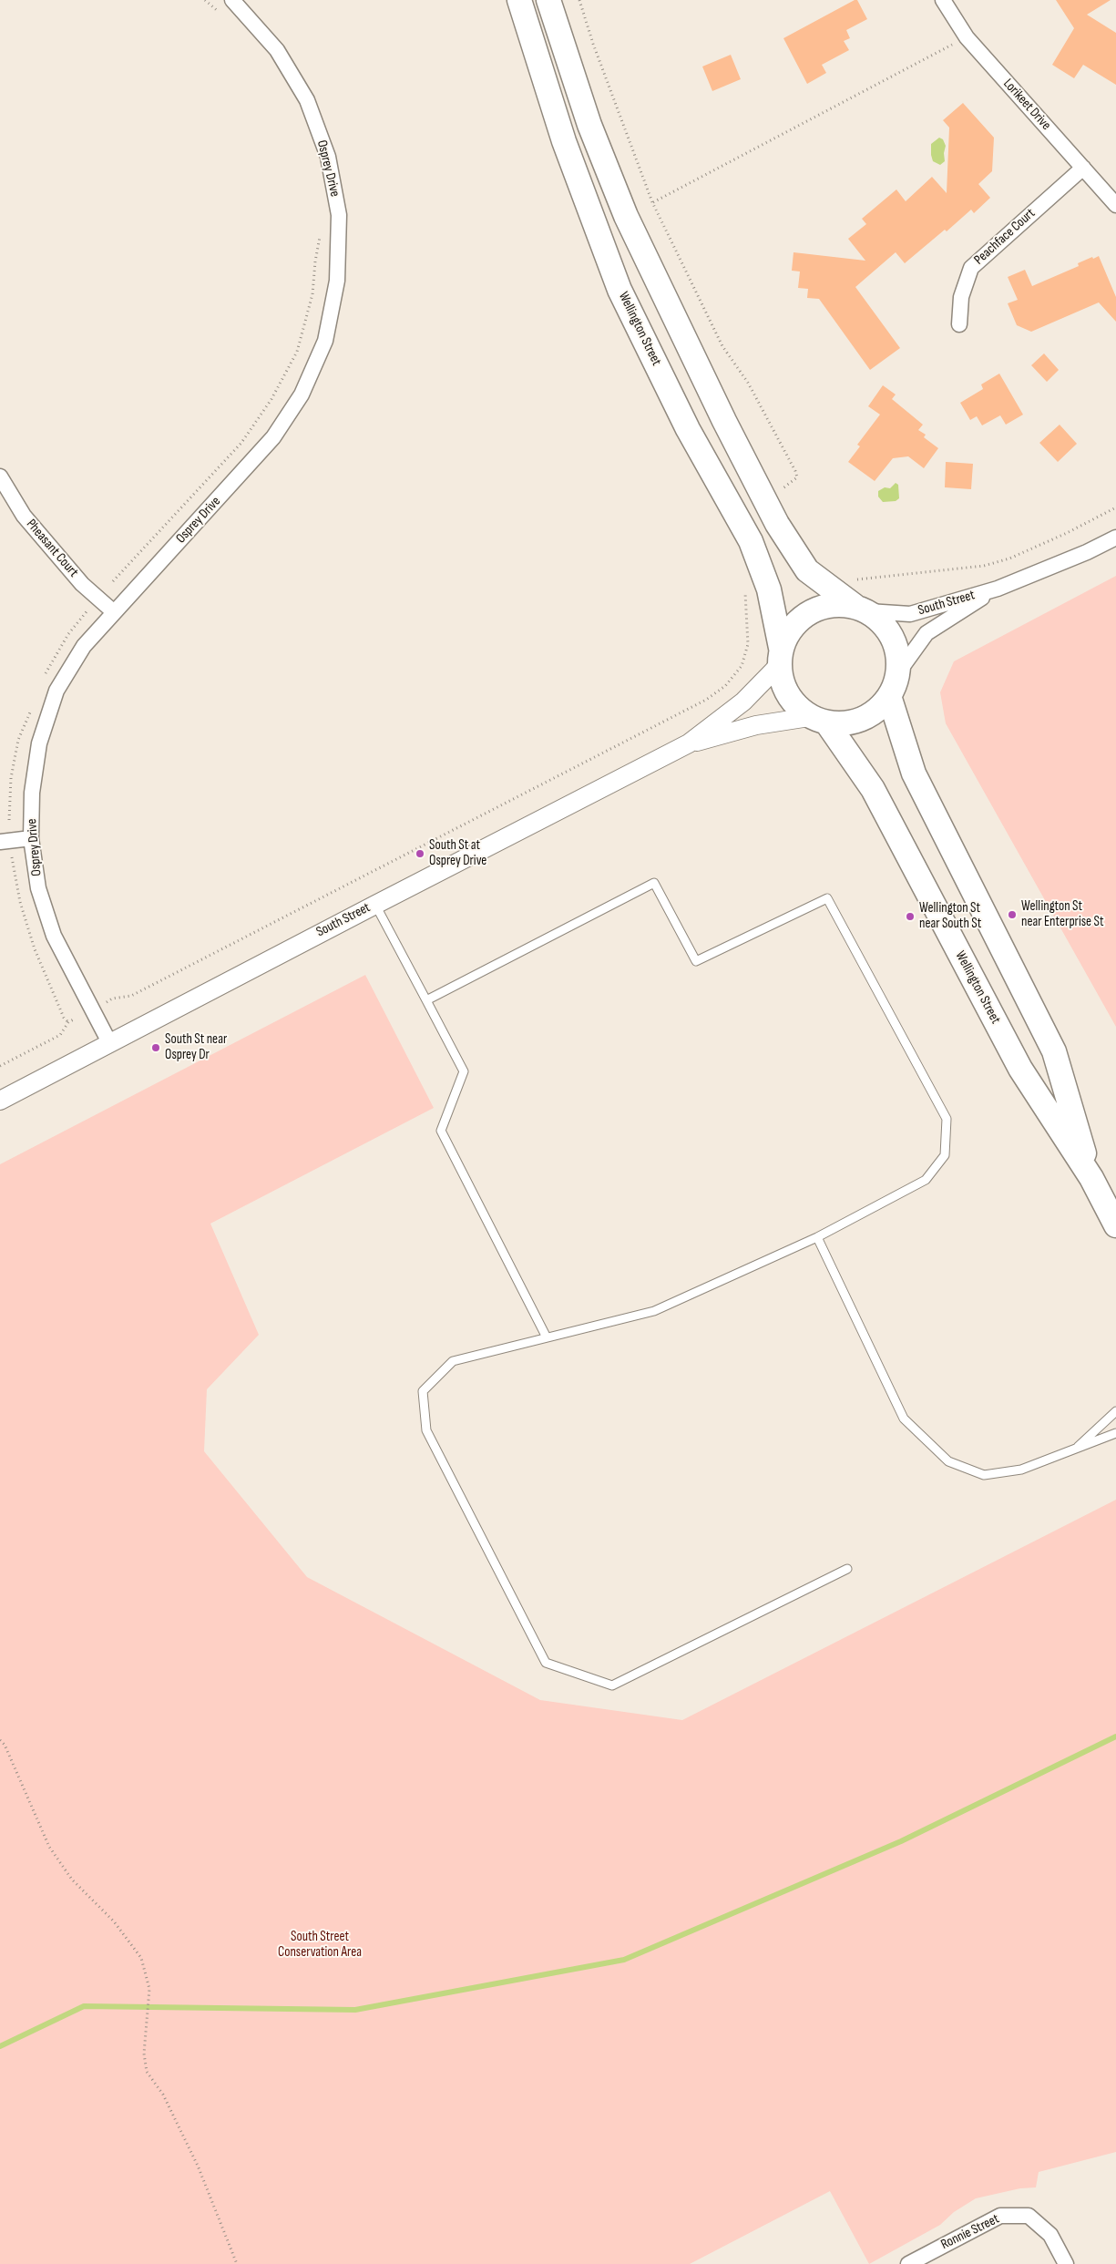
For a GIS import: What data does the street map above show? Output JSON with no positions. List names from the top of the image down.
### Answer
{
  "streets": {
    "main road": ["Wellington Street"],
    "street": [
      "Lorikeet Drive",
      "Osprey Drive",
      "Peachface Court",
      "Pheasant Court",
      "South Street",
      "Ronnie Street"
    ]
  },
  "crossings": [
    ["Lorikeet Drive", "Peachface Court"],
    ["Osprey Drive", "Pheasant Court"],
    ["Osprey Drive", "South Street"],
    ["Wellington Street", "South Street"]
  ],
  "parks": ["South Street Conservation Area"],
  "places": [
    "South St at Osprey Drive",
    "Wellington St near Enterprise St",
    "Wellington St near South St",
    "South St near Osprey Dr"
  ]
}
